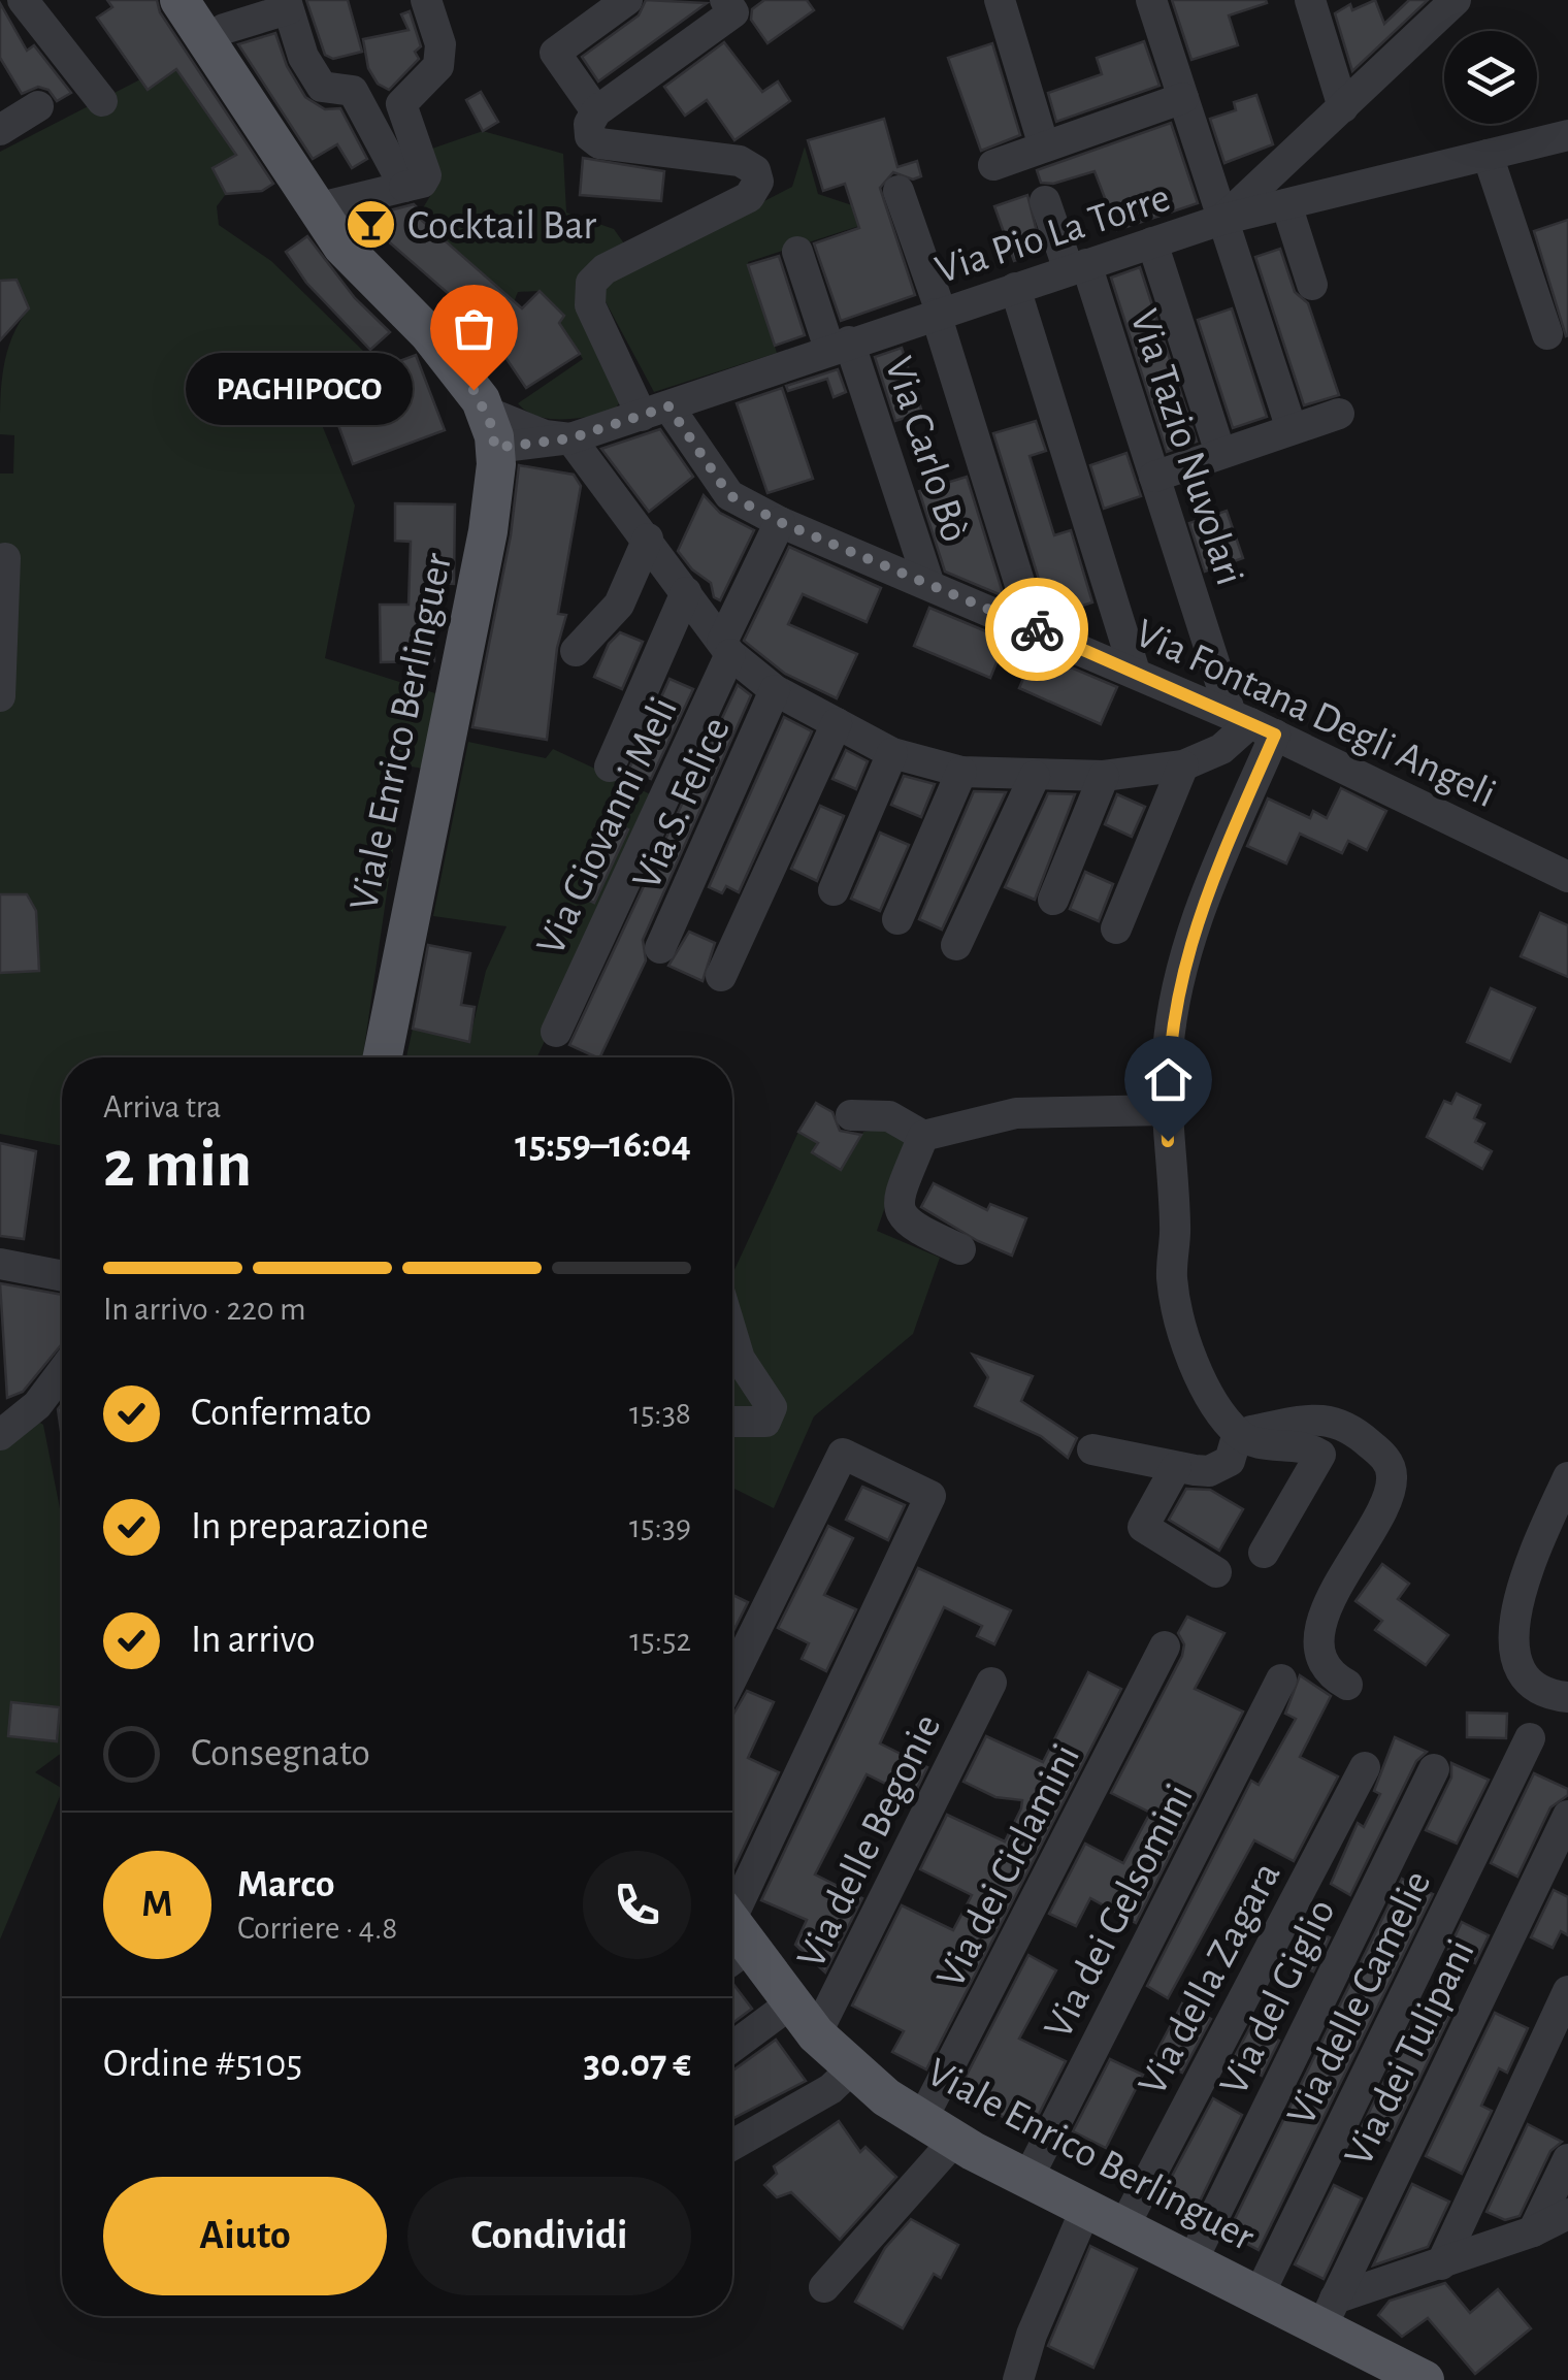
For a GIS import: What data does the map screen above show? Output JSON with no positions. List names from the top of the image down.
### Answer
{
  "streets": {
    "main road": ["Viale Enrico Berlinguer"],
    "street": [
      "Via Pio La Torre",
      "Via Tazio Nuvolari",
      "Via Carlo Bò",
      "Via Fontana Degli Angeli",
      "Via S. Felice",
      "Via Giovanni Meli",
      "Via delle Begonie",
      "Via dei Ciclamini",
      "Via dei Gelsomini",
      "Via della Zagara",
      "Via del Giglio",
      "Via delle Camelie",
      "Via dei Tulipani"
    ]
  },
  "crossings": [
    ["Via Pio La Torre", "Via Tazio Nuvolari"],
    ["Via Pio La Torre", "Via Carlo Bò"],
    ["Via Pio La Torre", "Via Fontana Degli Angeli"],
    ["Via Tazio Nuvolari", "Via Fontana Degli Angeli"],
    ["Via Carlo Bò", "Via Fontana Degli Angeli"],
    ["Via Fontana Degli Angeli", "Via Giovanni Meli"],
    ["Viale Enrico Berlinguer", "Via delle Begonie"],
    ["Viale Enrico Berlinguer", "Via dei Ciclamini"],
    ["Viale Enrico Berlinguer", "Via dei Gelsomini"],
    ["Viale Enrico Berlinguer", "Via della Zagara"],
    ["Viale Enrico Berlinguer", "Via del Giglio"],
    ["Viale Enrico Berlinguer", "Via delle Camelie"],
    ["Viale Enrico Berlinguer", "Via dei Tulipani"]
  ],
  "places": {
    "bar": ["Cocktail Bar"],
    "other": ["PAGHIPOCO"]
  },
  "page": {
    "bubble": "PAGHIPOCO",
    "heading": ["2 min", "Arriva tra", "15:59–16:04"],
    "panel": [
      "Marco",
      "Corriere · 4.8",
      "Ordine #5105",
      "30.07 €"
    ],
    "bar": "In arrivo · 220 m",
    "list": [
      ["Confermato", "15:38"],
      ["In preparazione", "15:39"],
      ["In arrivo", "15:52"],
      "Consegnato"
    ],
    "round": "M",
    "buttons": ["Aiuto", "Condividi"]
  }
}
